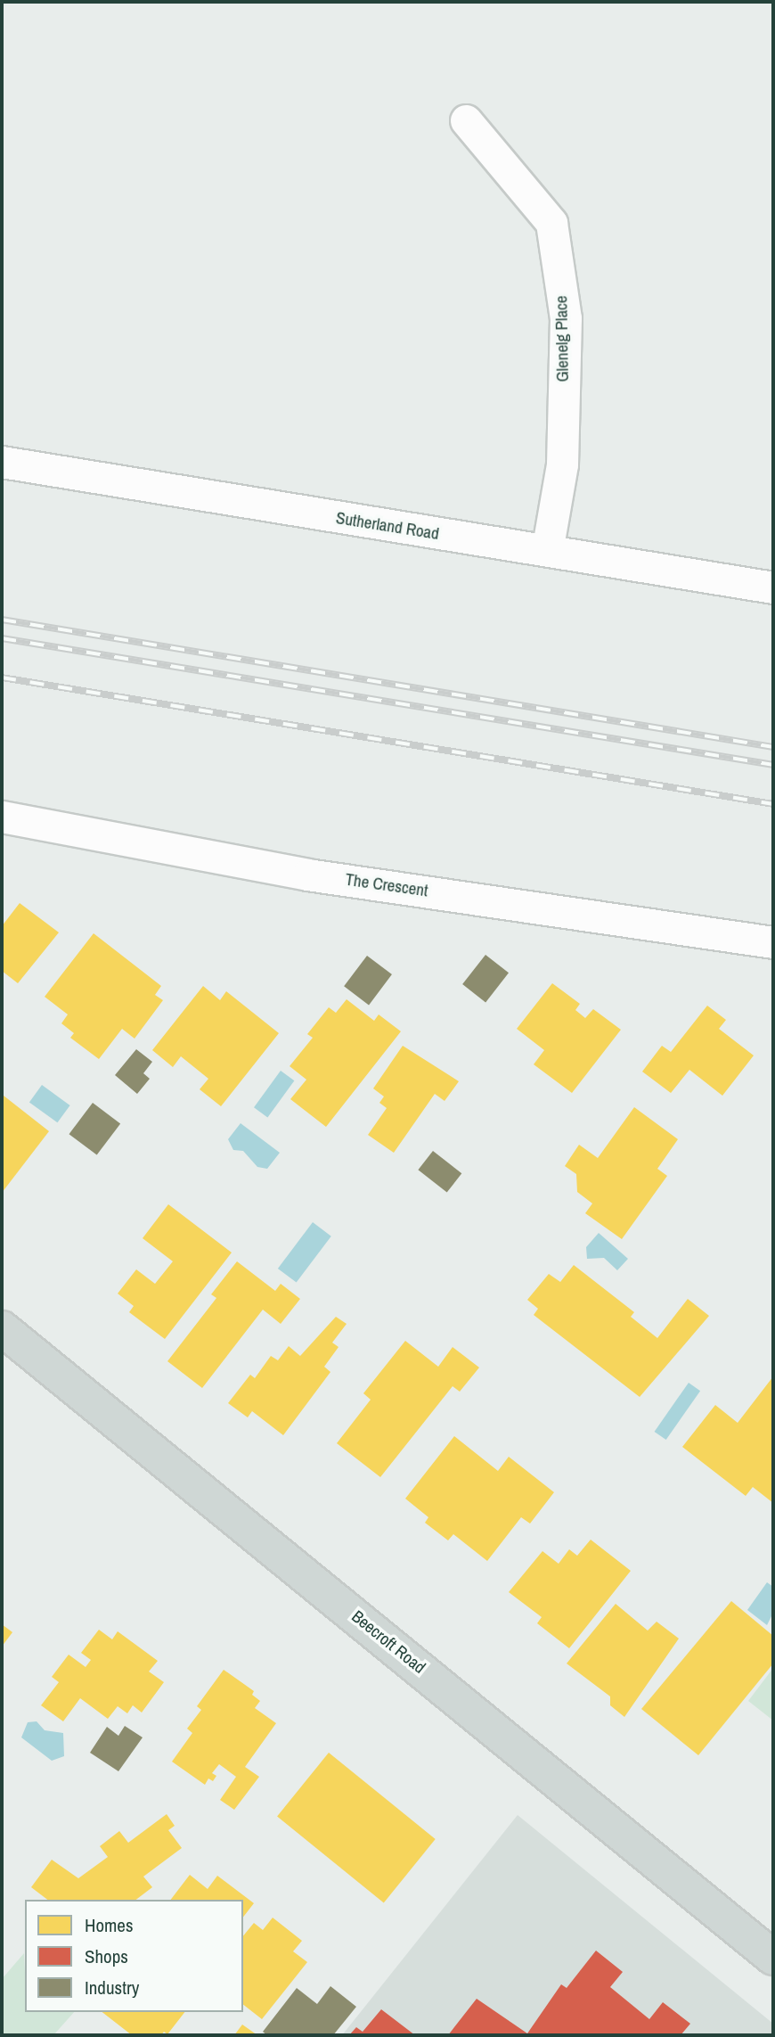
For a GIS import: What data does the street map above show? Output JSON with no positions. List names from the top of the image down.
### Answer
{
  "streets": {
    "main road": ["Beecroft Road"],
    "street": ["Glenelg Place", "Sutherland Road", "The Crescent"]
  },
  "crossings": [
    ["Glenelg Place", "Sutherland Road"]
  ],
  "legend": ["Homes", "Shops", "Industry"]
}
